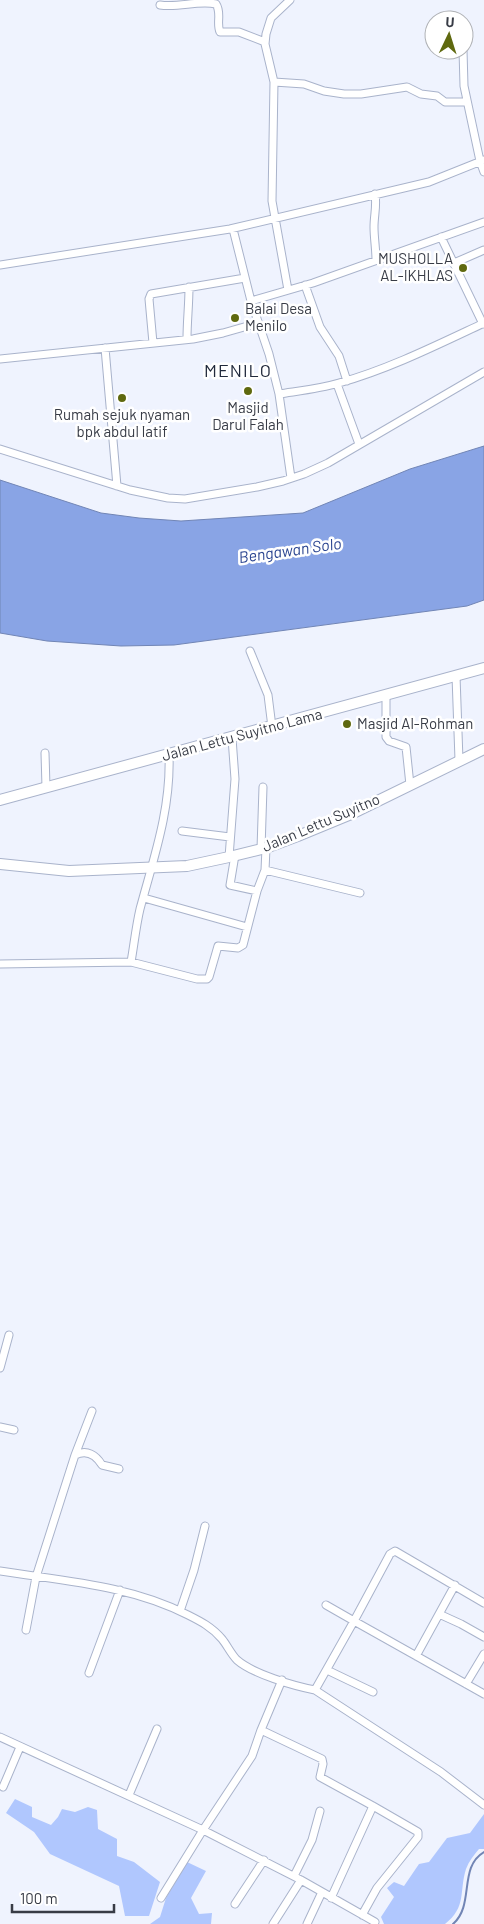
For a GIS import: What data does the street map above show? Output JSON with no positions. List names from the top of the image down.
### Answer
{
  "streets": {
    "main road": ["Jalan Lettu Suyitno Lama", "Jalan Lettu Suyitno"]
  },
  "districts": ["MENILO"],
  "water": ["Bengawan Solo"],
  "places": [
    "MUSHOLLA AL-IKHLAS",
    "Balai Desa Menilo",
    "Masjid Darul Falah",
    "Rumah sejuk nyaman bpk abdul latif",
    "Masjid Al-Rohman"
  ],
  "scale_bar": "100 m",
  "north": "top"
}
